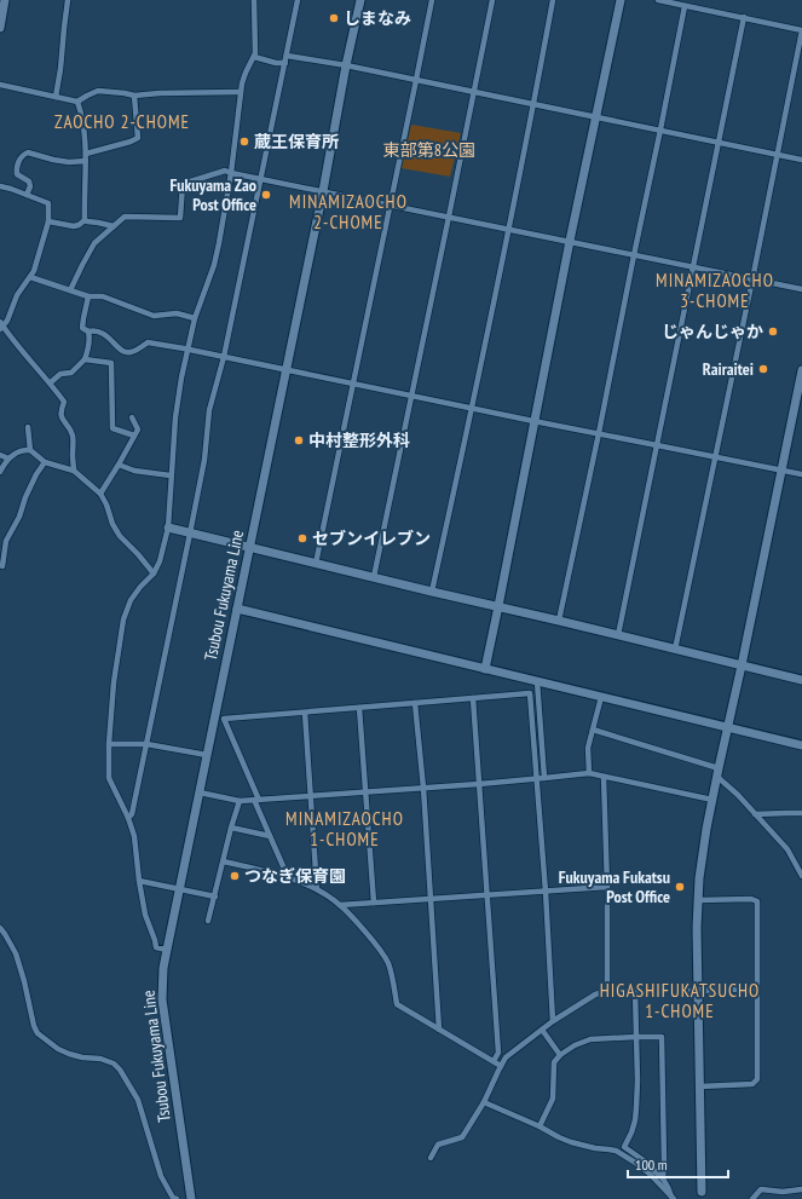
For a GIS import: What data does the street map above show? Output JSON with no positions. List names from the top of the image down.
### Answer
{
  "streets": {
    "street": ["Tsubou Fukuyama Line"]
  },
  "districts": [
    "ZAOCHO 2-CHOME",
    "MINAMIZAOCHO 2-CHOME",
    "MINAMIZAOCHO 3-CHOME",
    "MINAMIZAOCHO 1-CHOME",
    "HIGASHIFUKATSUCHO 1-CHOME"
  ],
  "parks": ["東部第8公園"],
  "places": [
    "しまなみ",
    "蔵王保育所",
    "Fukuyama Zao Post Office",
    "じゃんじゃか",
    "Rairaitei",
    "中村整形外科",
    "セブンイレブン",
    "つなぎ保育園",
    "Fukuyama Fukatsu Post Office"
  ],
  "scale_bar": "100 m"
}
